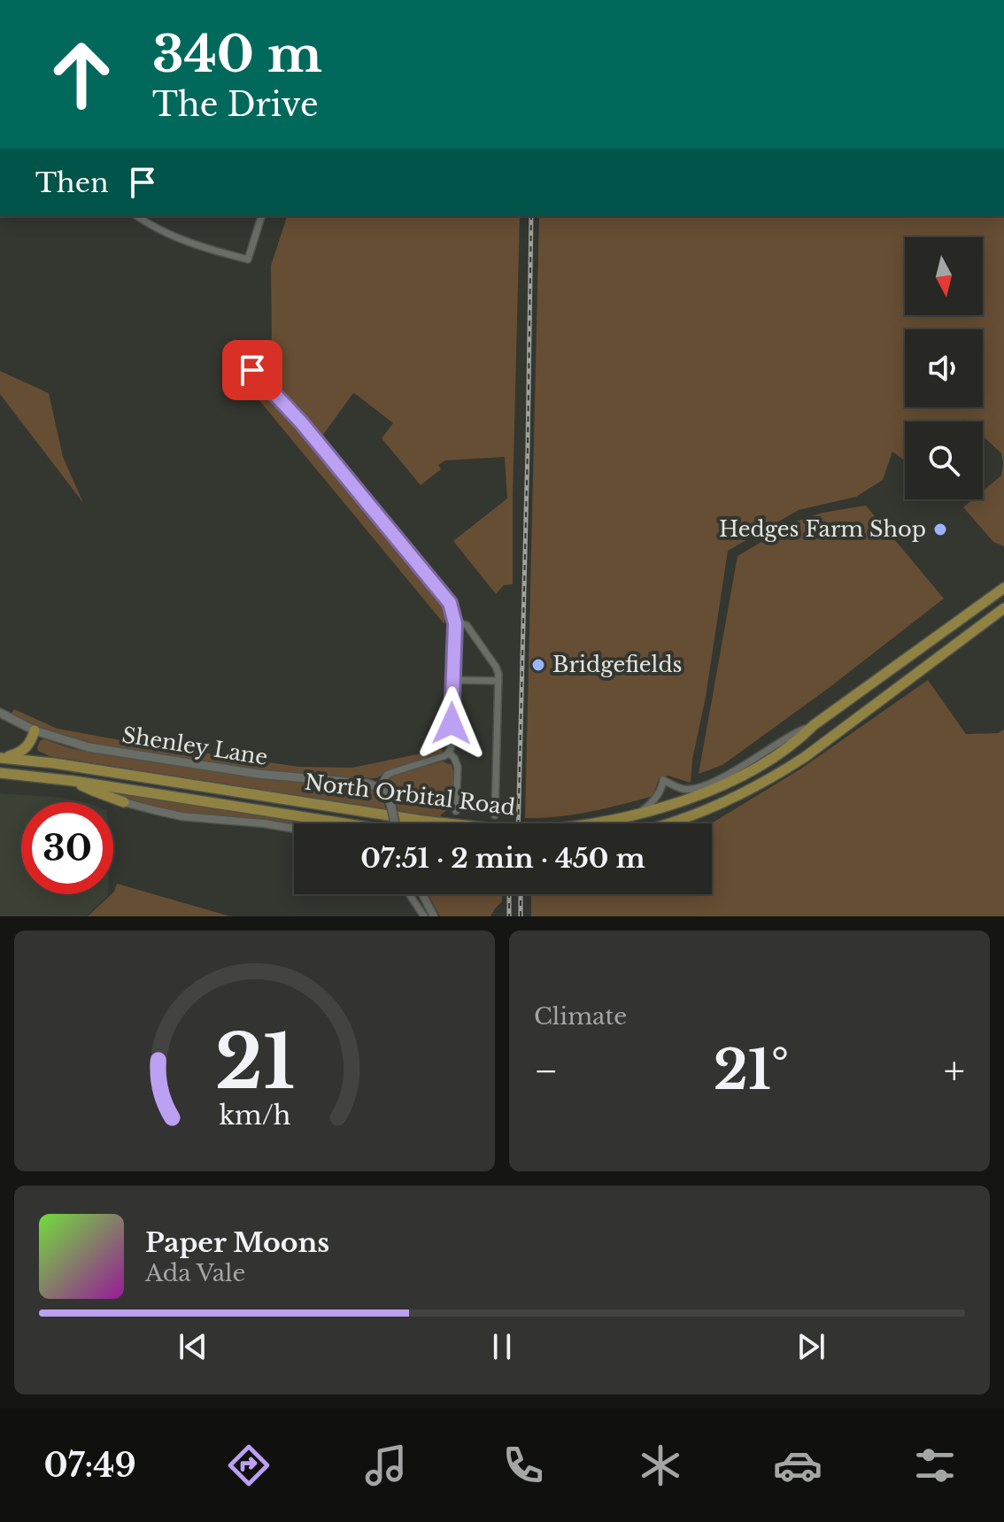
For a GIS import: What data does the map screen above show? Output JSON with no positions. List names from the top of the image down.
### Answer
{
  "streets": {
    "highway": ["North Orbital Road"],
    "main road": ["Shenley Lane"]
  },
  "places": ["Hedges Farm Shop", "Bridgefields"],
  "north": "bottom",
  "page": {
    "turn": ["340 m", "The Drive"],
    "then": "Then",
    "limit": "30",
    "trip": "07:51 · 2 min · 450 m",
    "tile": "Climate",
    "heat": ["−", "21°", "+"],
    "song": ["Paper Moons", "Ada Vale"],
    "tabs": "07:49",
    "gauge": ["21", "km/h"]
  }
}
